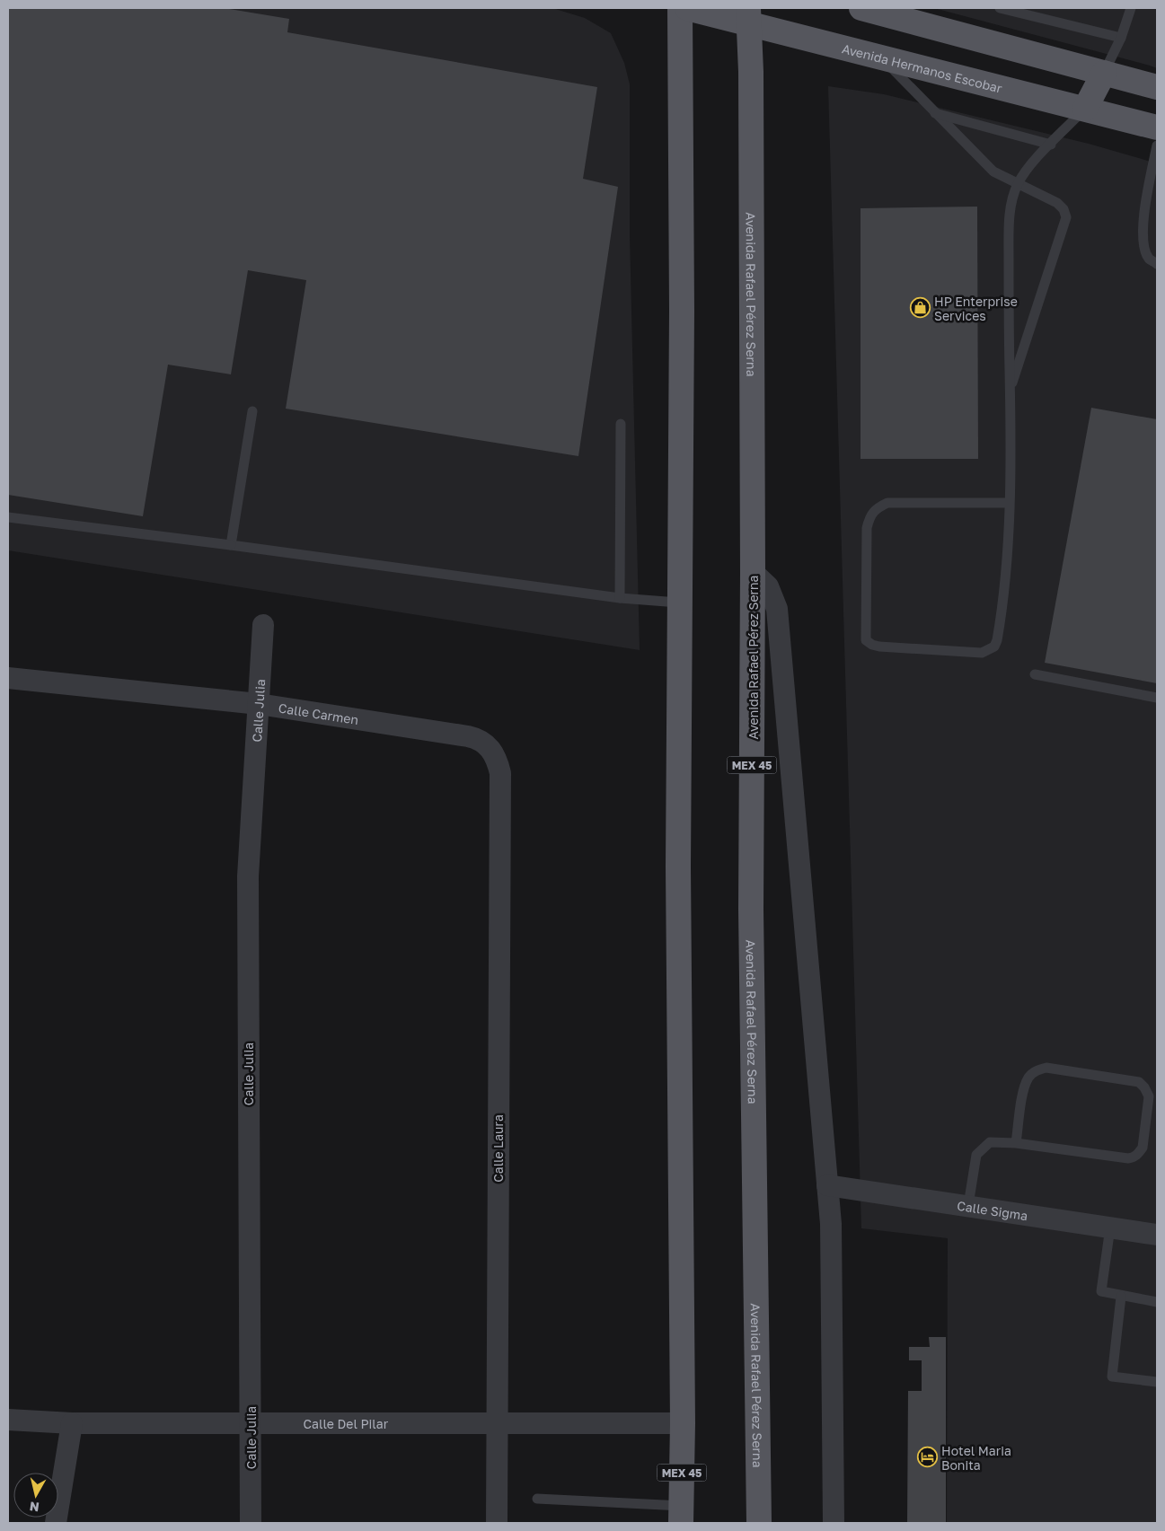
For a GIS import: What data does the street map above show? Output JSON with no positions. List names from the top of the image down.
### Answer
{
  "streets": {
    "main road": ["Avenida Hermanos Escobar", "Avenida Rafael Pérez Serna", "MEX 45"],
    "street": [
      "Calle Julia",
      "Calle Carmen",
      "Calle Laura",
      "Calle Sigma",
      "Calle Del Pilar"
    ]
  },
  "crossings": [
    ["Avenida Hermanos Escobar", "Avenida Rafael Pérez Serna"],
    ["Calle Julia", "Calle Carmen"],
    ["Calle Julia", "Calle Del Pilar"],
    ["Calle Carmen", "Calle Laura"],
    ["MEX 45", "Calle Del Pilar"],
    ["Calle Laura", "Calle Del Pilar"]
  ],
  "places": {
    "shop": ["HP Enterprise Services"],
    "hotel": ["Hotel Maria Bonita"]
  },
  "north": "bottom"
}
